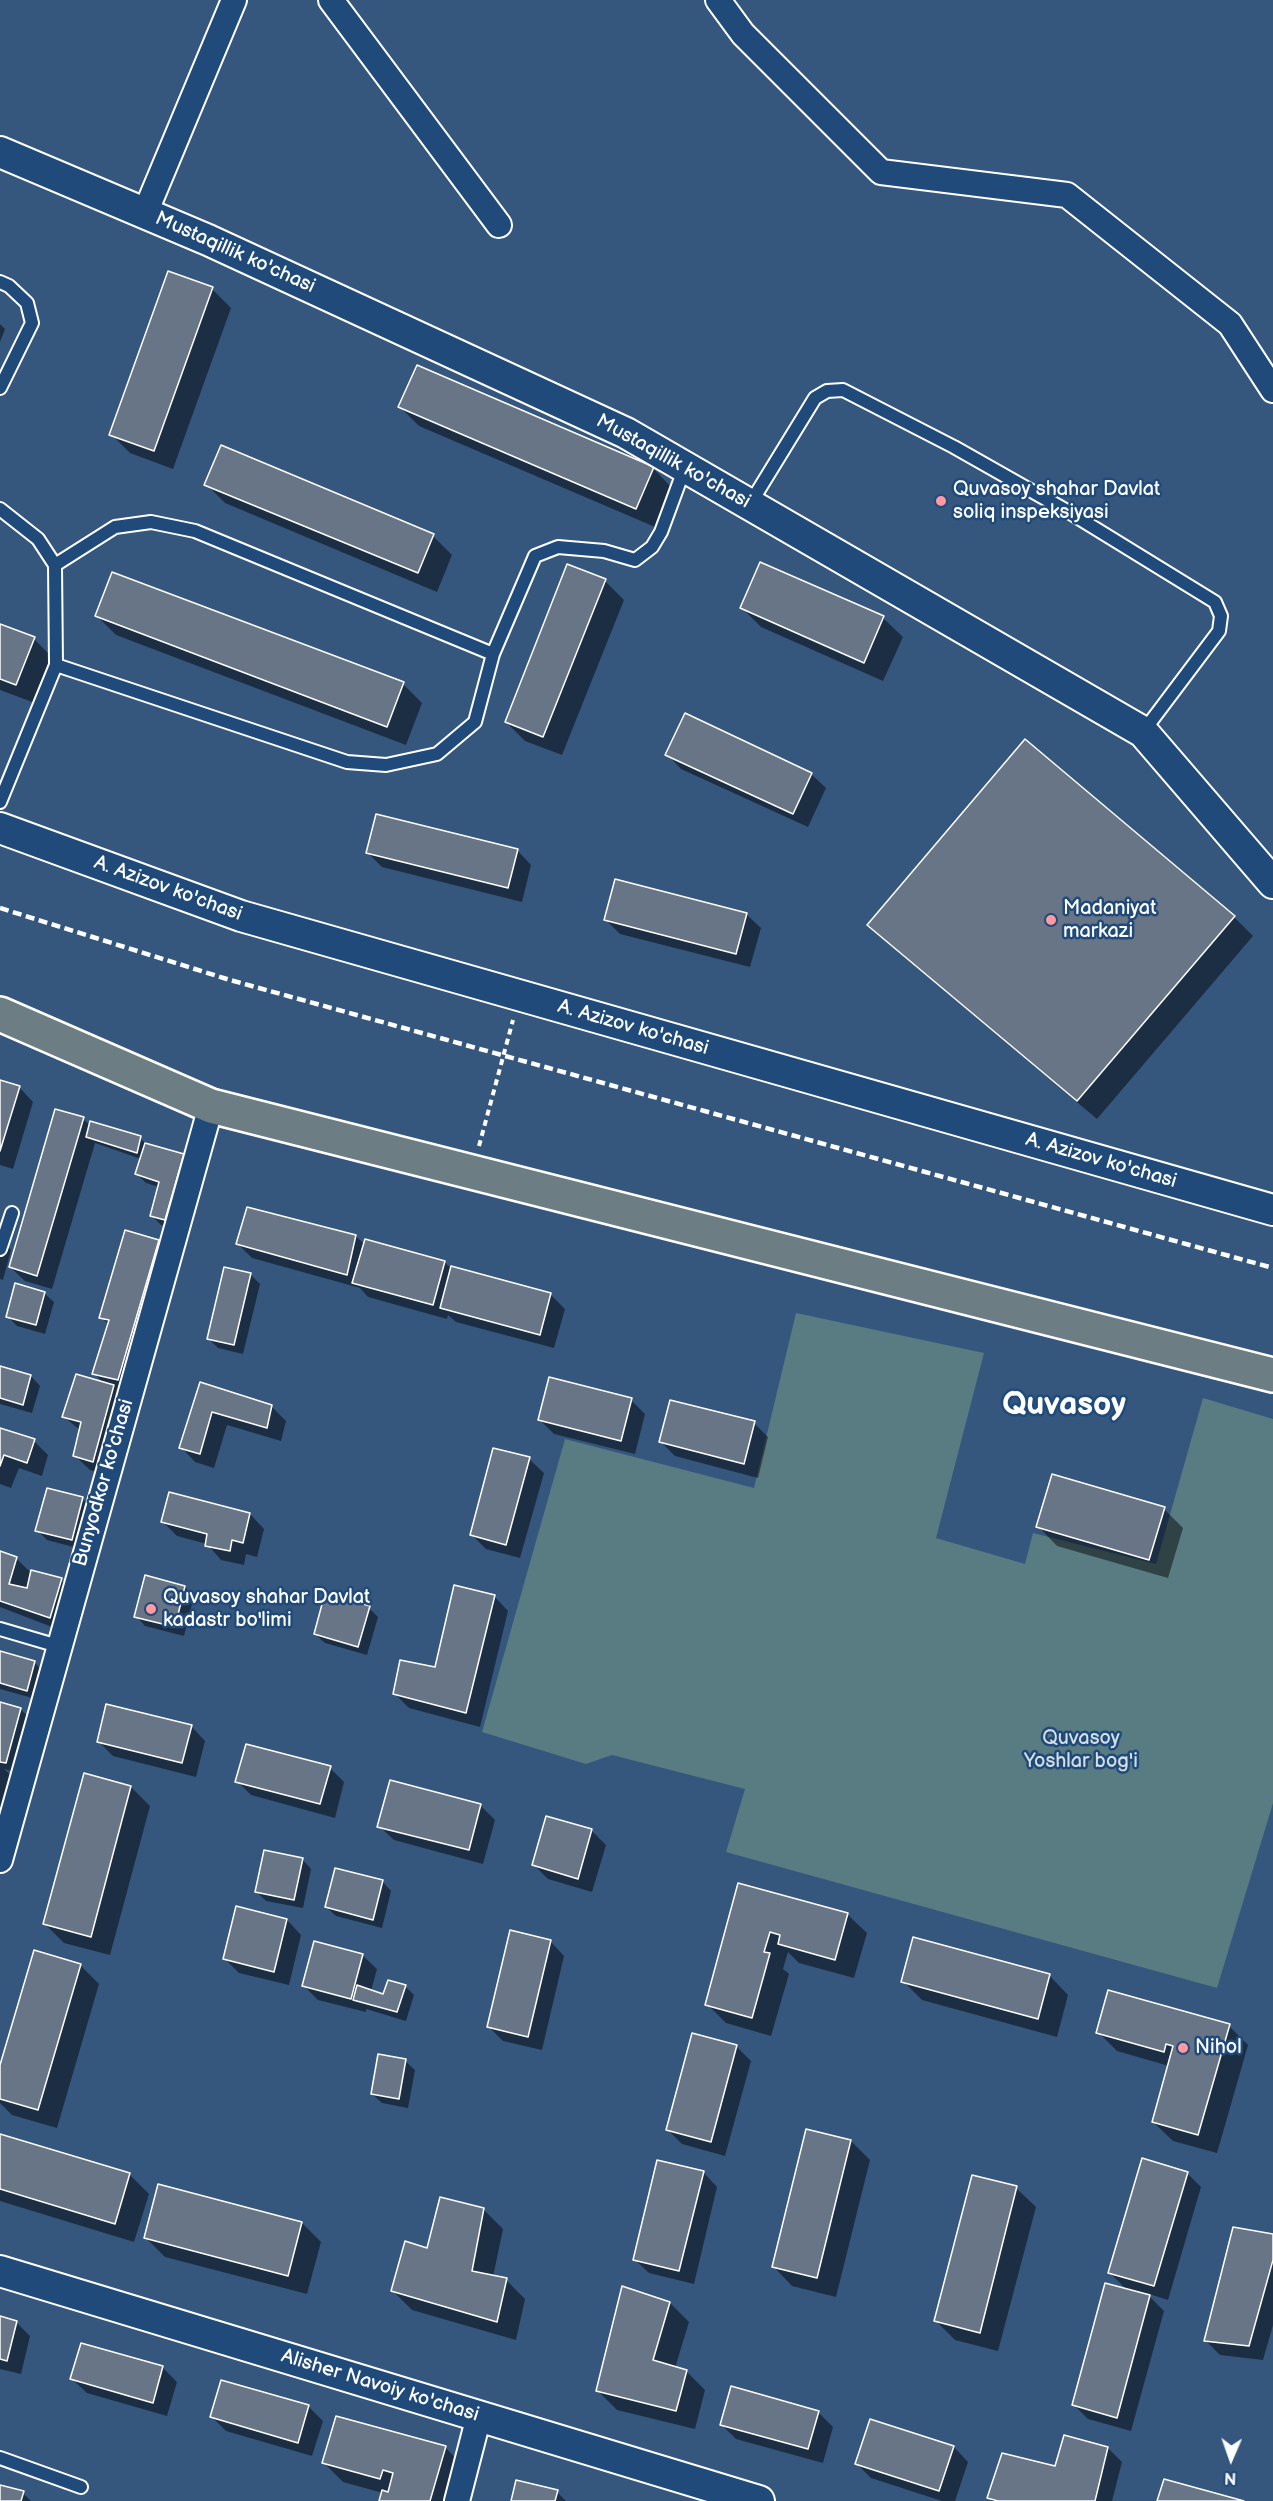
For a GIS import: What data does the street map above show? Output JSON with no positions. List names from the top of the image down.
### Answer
{
  "streets": {
    "street": [
      "Mustaqillik ko'chasi",
      "A. Azizov ko'chasi",
      "Bunyodkor ko'chasi",
      "Alisher Navoiy ko'chasi"
    ]
  },
  "districts": ["Quvasoy"],
  "parks": ["Quvasoy Yoshlar bog'i"],
  "places": [
    "Quvasoy shahar Davlat soliq inspeksiyasi",
    "Madaniyat markazi",
    "Quvasoy shahar Davlat kadastr bo'limi",
    "Nihol"
  ],
  "north": "bottom"
}
